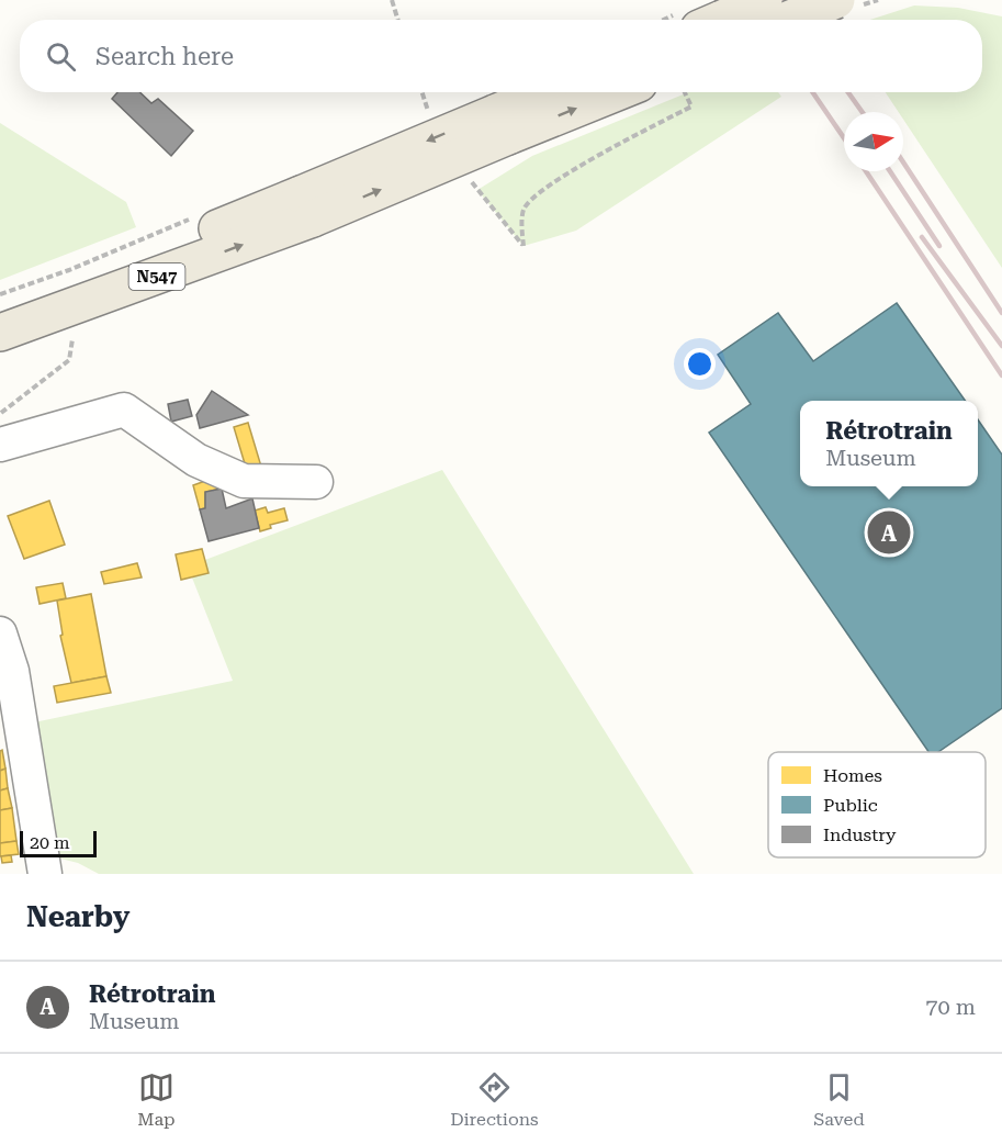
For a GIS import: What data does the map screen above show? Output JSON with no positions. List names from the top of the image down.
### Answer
{
  "streets": {
    "main road": ["N547"]
  },
  "legend": ["Homes", "Public", "Industry"],
  "scale_bar": "20 m",
  "north": "right",
  "page": {
    "search": "Search here",
    "popup": ["Rétrotrain", "Museum"],
    "pins": "A",
    "scale": "20 m",
    "heading": "Nearby",
    "list": [
      {
        "mark": "A",
        "name": "Rétrotrain",
        "note": "Museum",
        "value": "70 m"
      }
    ],
    "nav": ["Map", "Directions", "Saved"]
  }
}
